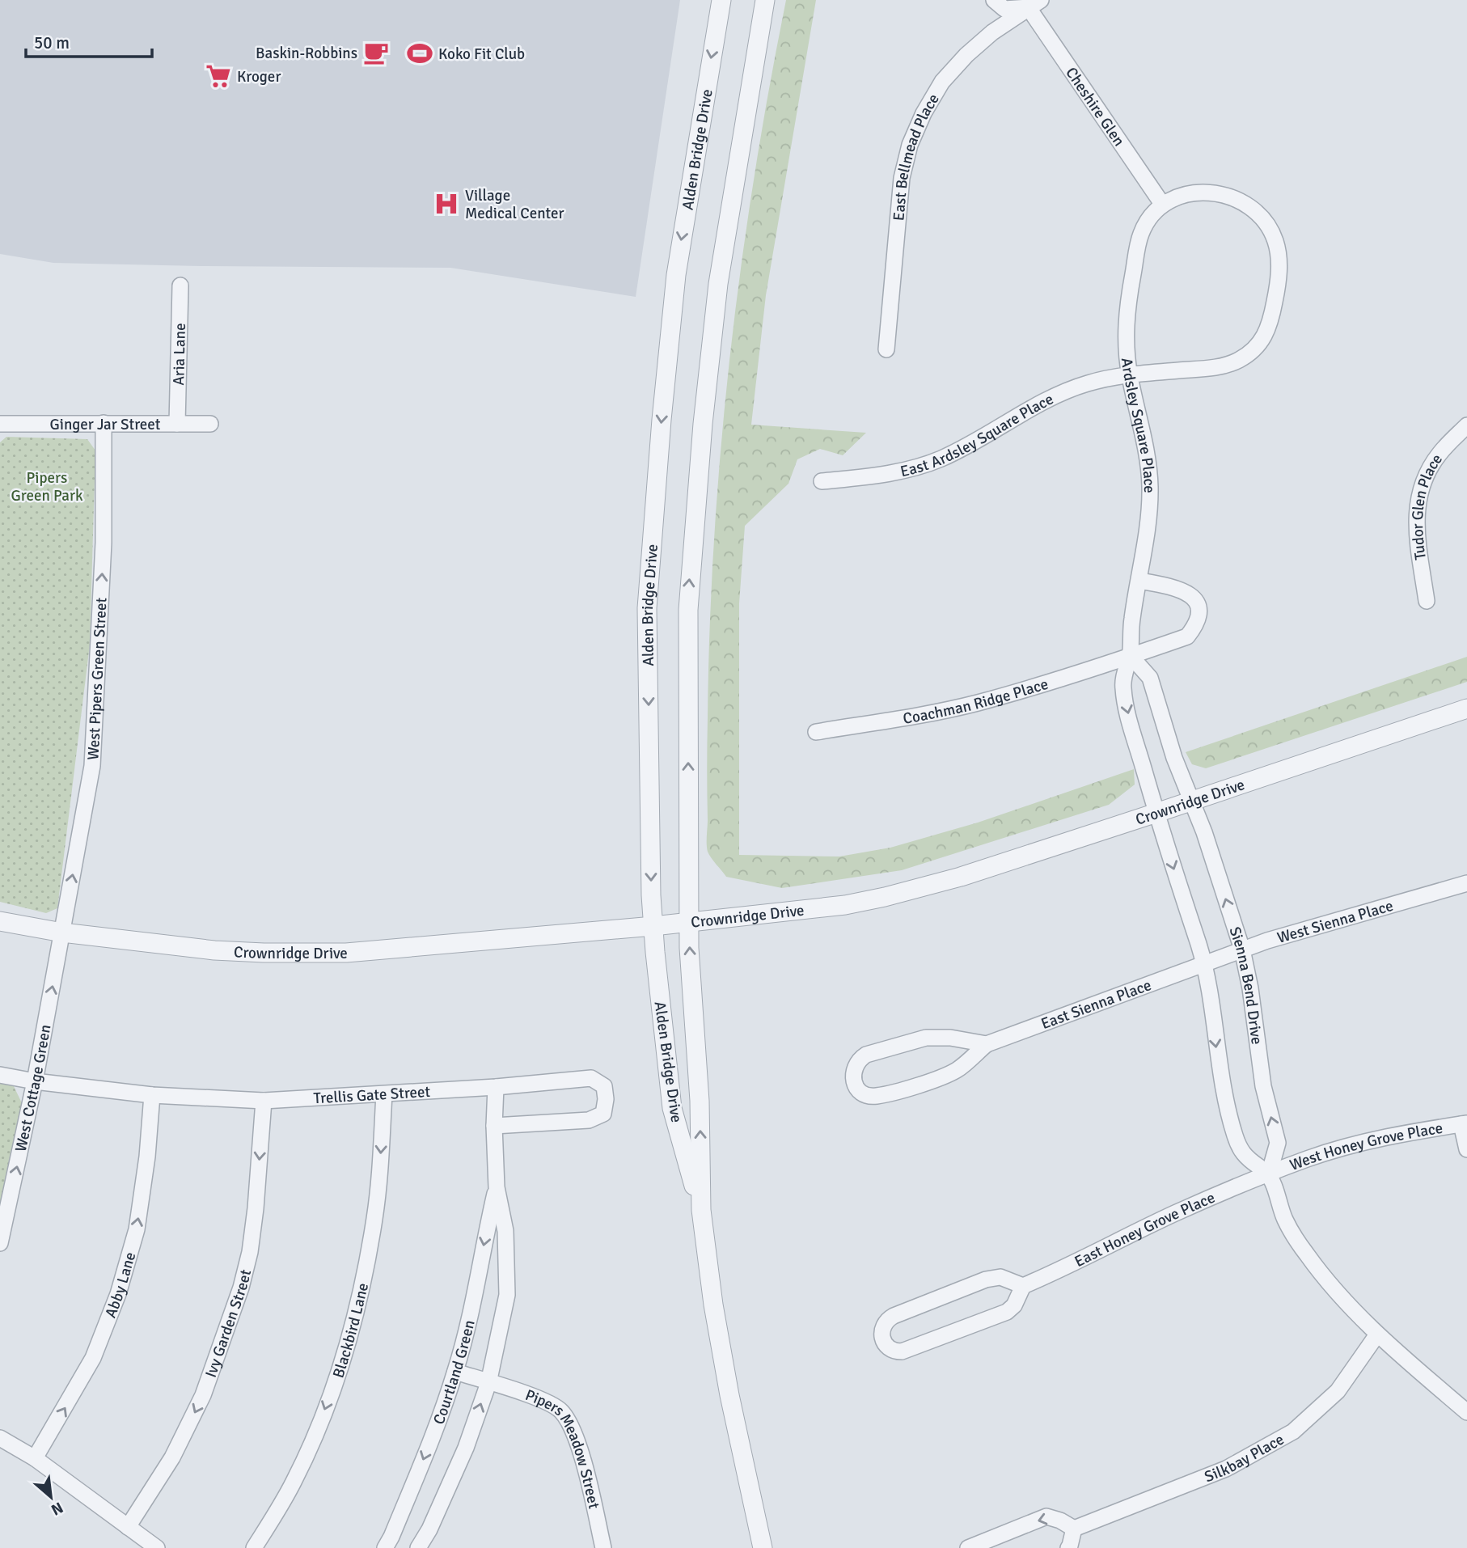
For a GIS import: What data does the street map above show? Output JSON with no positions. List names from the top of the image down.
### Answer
{
  "streets": {
    "street": [
      "Cheshire Glen",
      "Alden Bridge Drive",
      "East Bellmead Place",
      "Aria Lane",
      "Ginger Jar Street",
      "Ardsley Square Place",
      "East Ardsley Square Place",
      "Tudor Glen Place",
      "West Pipers Green Street",
      "Coachman Ridge Place",
      "Crownridge Drive",
      "West Sienna Place",
      "Sienna Bend Drive",
      "East Sienna Place",
      "West Cottage Green",
      "Trellis Gate Street",
      "West Honey Grove Place",
      "East Honey Grove Place",
      "Abby Lane",
      "Ivy Garden Street",
      "Blackbird Lane",
      "Courtland Green",
      "Pipers Meadow Street",
      "Silkbay Place"
    ]
  },
  "crossings": [
    ["Cheshire Glen", "East Bellmead Place"],
    ["Cheshire Glen", "Ardsley Square Place"],
    ["Cheshire Glen", "East Ardsley Square Place"],
    ["Alden Bridge Drive", "Crownridge Drive"],
    ["Aria Lane", "Ginger Jar Street"],
    ["Ginger Jar Street", "West Pipers Green Street"],
    ["Ardsley Square Place", "East Ardsley Square Place"],
    ["Ardsley Square Place", "Coachman Ridge Place"],
    ["Ardsley Square Place", "Crownridge Drive"],
    ["West Pipers Green Street", "Crownridge Drive"],
    ["West Pipers Green Street", "West Cottage Green"],
    ["Crownridge Drive", "Sienna Bend Drive"],
    ["Crownridge Drive", "West Cottage Green"],
    ["West Sienna Place", "Sienna Bend Drive"],
    ["West Sienna Place", "East Sienna Place"],
    ["Sienna Bend Drive", "West Honey Grove Place"],
    ["Sienna Bend Drive", "East Honey Grove Place"],
    ["West Cottage Green", "Trellis Gate Street"],
    ["Trellis Gate Street", "Abby Lane"],
    ["Trellis Gate Street", "Ivy Garden Street"],
    ["Trellis Gate Street", "Blackbird Lane"],
    ["Trellis Gate Street", "Courtland Green"],
    ["West Honey Grove Place", "East Honey Grove Place"],
    ["Courtland Green", "Pipers Meadow Street"]
  ],
  "one_way": [
    "West Pipers Green Street",
    "West Cottage Green",
    "Abby Lane",
    "Ivy Garden Street",
    "Blackbird Lane"
  ],
  "parks": ["Pipers Green Park"],
  "places": {
    "cafe": ["Baskin-Robbins"],
    "sports": ["Koko Fit Club"],
    "supermarket": ["Kroger"],
    "hospital": ["Village Medical Center"]
  },
  "scale_bar": "50 m",
  "north": "bottom right"
}
